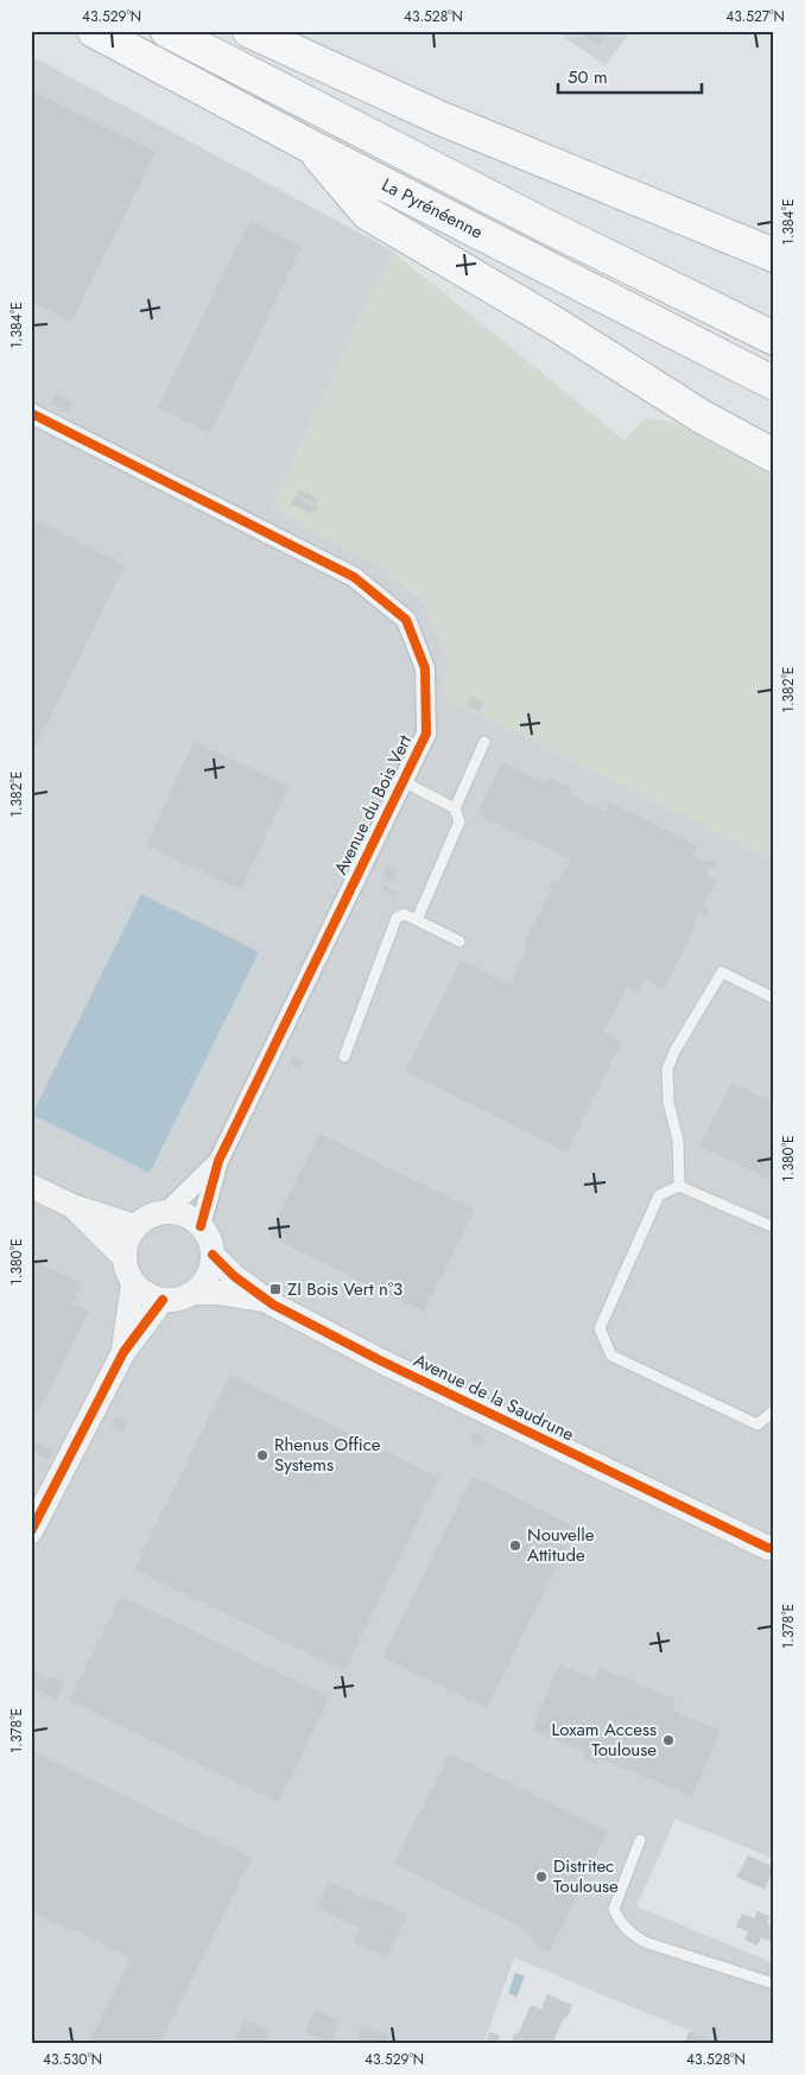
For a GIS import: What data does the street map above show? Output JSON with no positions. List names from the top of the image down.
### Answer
{
  "streets": {
    "highway": ["La Pyrénéenne"],
    "street": ["Avenue du Bois Vert", "Avenue de la Saudrune"]
  },
  "crossings": [
    ["Avenue du Bois Vert", "Avenue de la Saudrune"]
  ],
  "places": {
    "transit": ["ZI Bois Vert n°3"],
    "other": [
      "Rhenus Office Systems",
      "Nouvelle Attitude",
      "Loxam Access Toulouse",
      "Distritec Toulouse"
    ]
  },
  "scale_bar": "50 m",
  "coordinates": [
    "43.529°N",
    "43.528°N",
    "43.527°N",
    "1.384°E",
    "1.382°E",
    "1.380°E",
    "1.378°E",
    "43.530°N"
  ]
}
